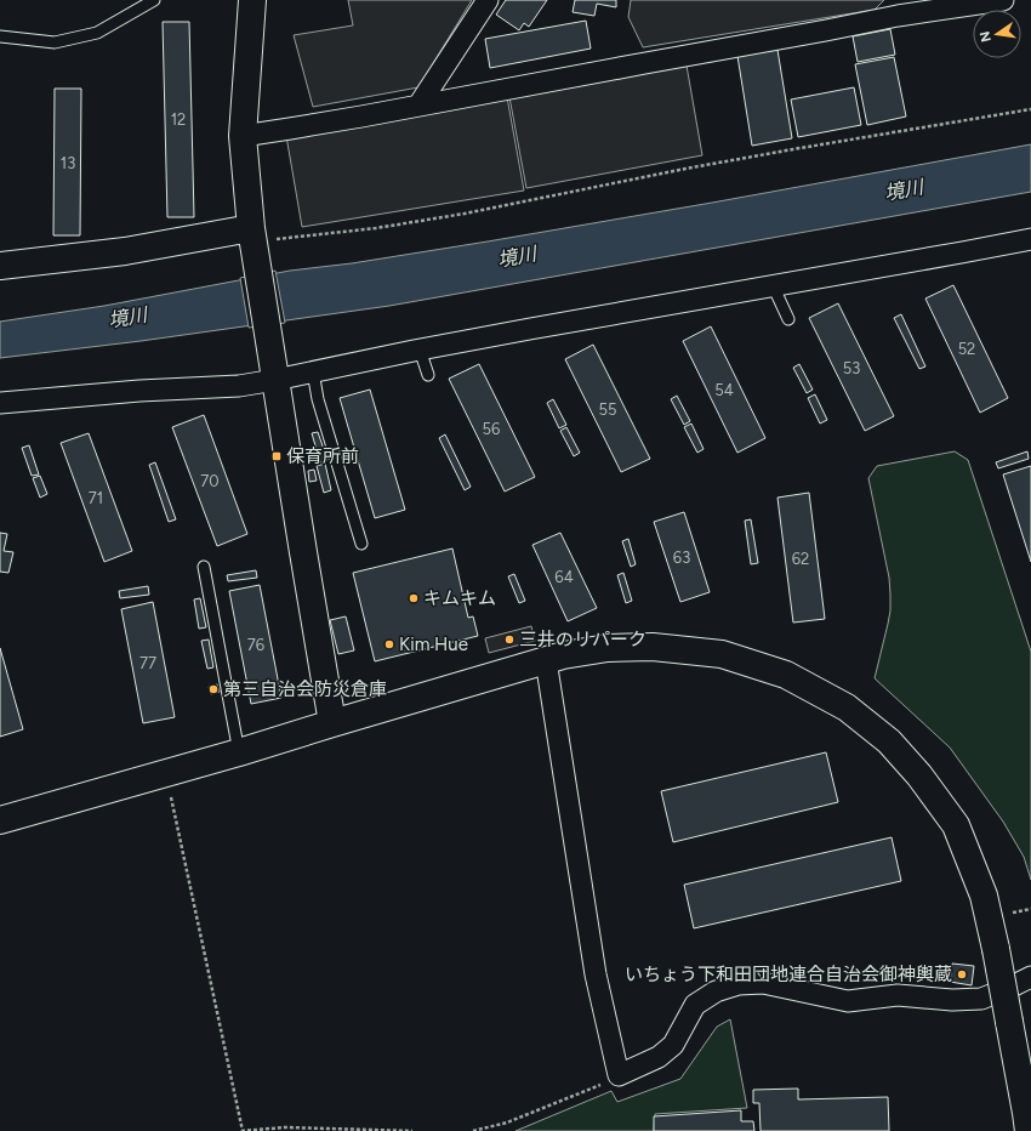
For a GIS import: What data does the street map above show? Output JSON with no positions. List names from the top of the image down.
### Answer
{
  "water": ["境川"],
  "places": {
    "transit": ["保育所前"],
    "other": [
      "キムキム",
      "三井のリパーク",
      "Kim Hue",
      "第三自治会防災倉庫",
      "いちょう下和田団地連合自治会御神輿蔵"
    ]
  },
  "house_numbers": [
    "12",
    "13",
    "52",
    "53",
    "54",
    "55",
    "56",
    "70",
    "71",
    "63",
    "62",
    "64",
    "76",
    "77"
  ],
  "north": "left"
}
